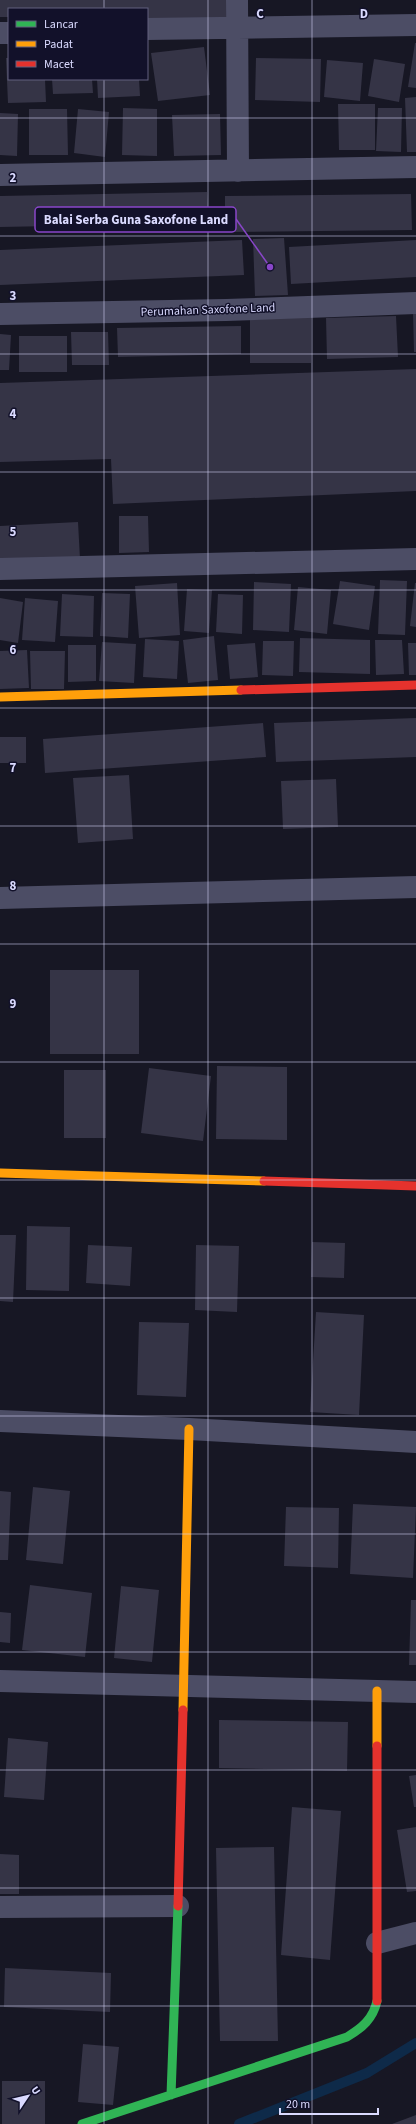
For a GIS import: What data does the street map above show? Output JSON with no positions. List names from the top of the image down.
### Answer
{
  "streets": {
    "street": ["Perumahan Saxofone Land"]
  },
  "places": ["Balai Serba Guna Saxofone Land"],
  "legend": ["Lancar", "Padat", "Macet"],
  "scale_bar": "20 m",
  "north": "top right",
  "grid": {
    "columns": ["C", "D"],
    "rows": [
      "2",
      "3",
      "4",
      "5",
      "6",
      "7",
      "8",
      "9"
    ]
  }
}
